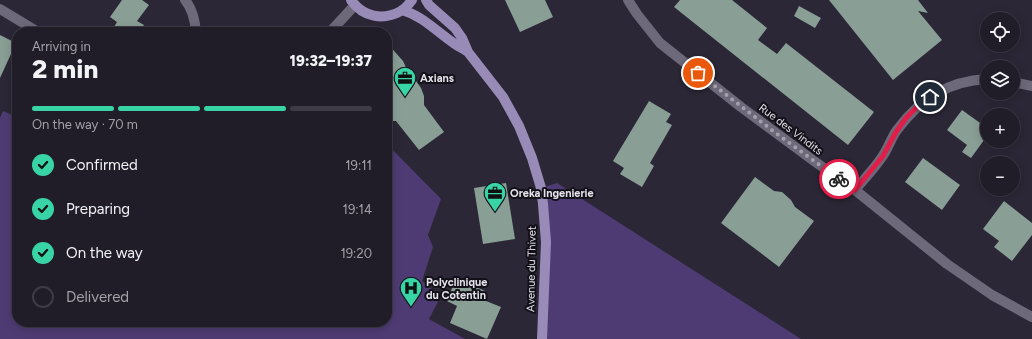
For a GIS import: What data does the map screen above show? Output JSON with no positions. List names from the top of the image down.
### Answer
{
  "streets": {
    "main road": ["Avenue du Thivet"],
    "street": ["Rue des Vindits"]
  },
  "places": {
    "office": ["Axians", "Oreka Ingenierie"],
    "hospital": ["Polyclinique du Cotentin"]
  },
  "page": {
    "map_buttons": ["+", "−"],
    "heading": ["2 min", "Arriving in", "19:32–19:37"],
    "bar": "On the way · 70 m",
    "list": [
      ["Confirmed", "19:11"],
      ["Preparing", "19:14"],
      ["On the way", "19:20"],
      "Delivered"
    ]
  }
}
